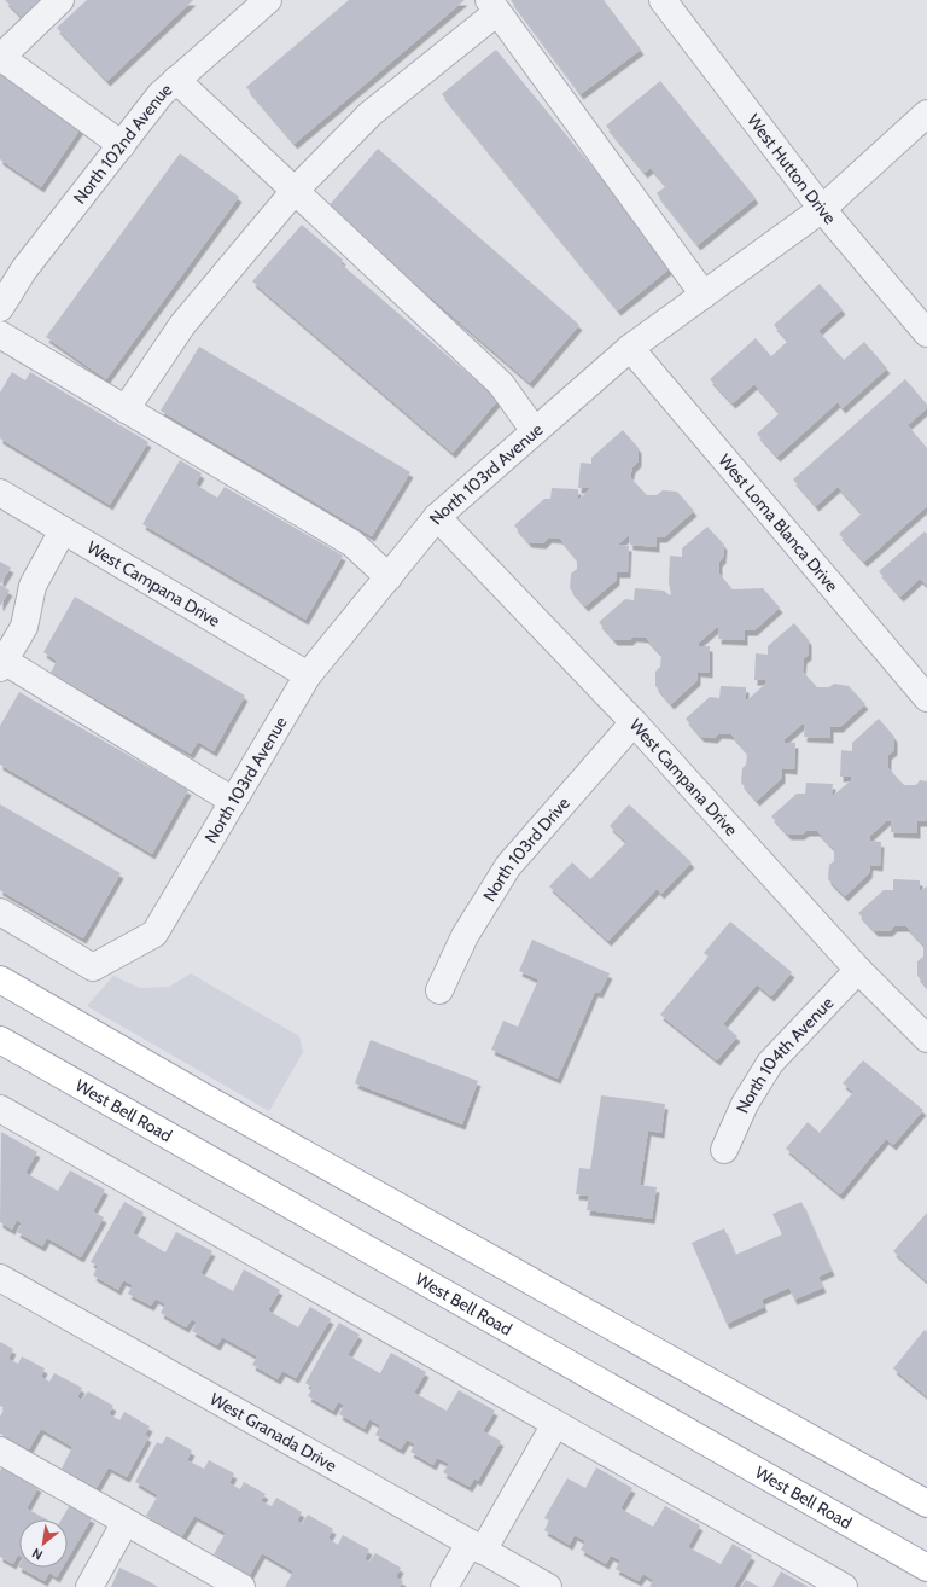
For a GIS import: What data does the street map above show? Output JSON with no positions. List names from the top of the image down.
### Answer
{
  "streets": {
    "main road": ["West Bell Road"],
    "street": [
      "North 102nd Avenue",
      "West Hutton Drive",
      "North 103rd Avenue",
      "West Loma Blanca Drive",
      "West Campana Drive",
      "North 103rd Drive",
      "North 104th Avenue",
      "West Granada Drive"
    ]
  },
  "crossings": [
    ["West Hutton Drive", "North 103rd Avenue"],
    ["North 103rd Avenue", "West Loma Blanca Drive"],
    ["North 103rd Avenue", "West Campana Drive"],
    ["West Campana Drive", "North 103rd Drive"],
    ["West Campana Drive", "North 104th Avenue"]
  ],
  "north": "bottom left"
}
